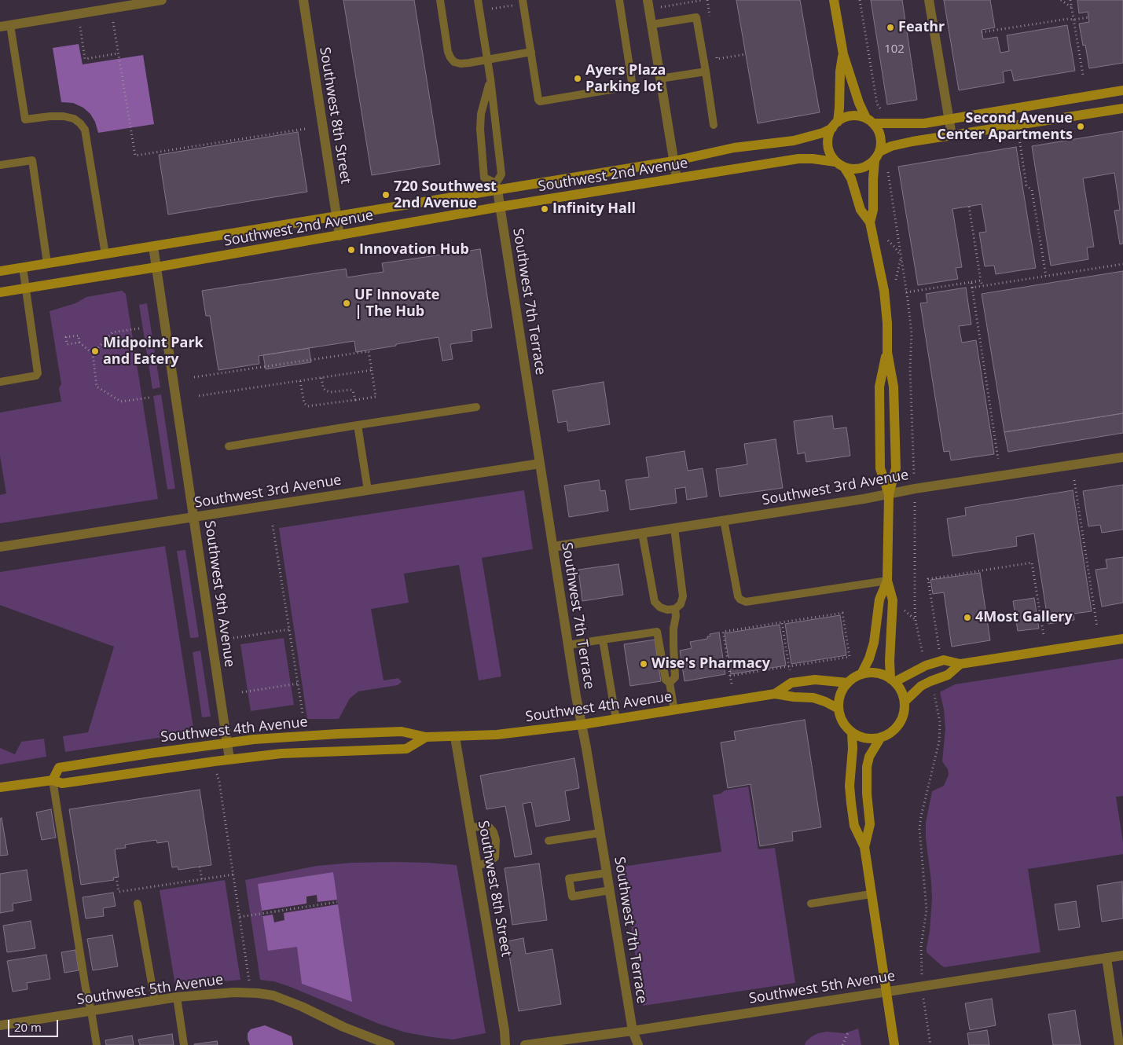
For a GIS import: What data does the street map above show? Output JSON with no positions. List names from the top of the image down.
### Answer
{
  "streets": {
    "street": [
      "Southwest 8th Street",
      "Southwest 2nd Avenue",
      "Southwest 7th Terrace",
      "Southwest 3rd Avenue",
      "Southwest 9th Avenue",
      "Southwest 4th Avenue",
      "Southwest 5th Avenue"
    ]
  },
  "crossings": [
    ["Southwest 8th Street", "Southwest 2nd Avenue"],
    ["Southwest 8th Street", "Southwest 4th Avenue"],
    ["Southwest 2nd Avenue", "Southwest 7th Terrace"],
    ["Southwest 2nd Avenue", "Southwest 9th Avenue"],
    ["Southwest 7th Terrace", "Southwest 3rd Avenue"],
    ["Southwest 7th Terrace", "Southwest 4th Avenue"],
    ["Southwest 7th Terrace", "Southwest 5th Avenue"],
    ["Southwest 3rd Avenue", "Southwest 9th Avenue"],
    ["Southwest 9th Avenue", "Southwest 4th Avenue"]
  ],
  "places": [
    "Feathr",
    "Ayers Plaza Parking lot",
    "Second Avenue Center Apartments",
    "720 Southwest 2nd Avenue",
    "Infinity Hall",
    "Innovation Hub",
    "UF Innovate | The Hub",
    "Midpoint Park and Eatery",
    "4Most Gallery",
    "Wise's Pharmacy"
  ],
  "house_numbers": ["102"],
  "scale_bar": "20 m"
}
